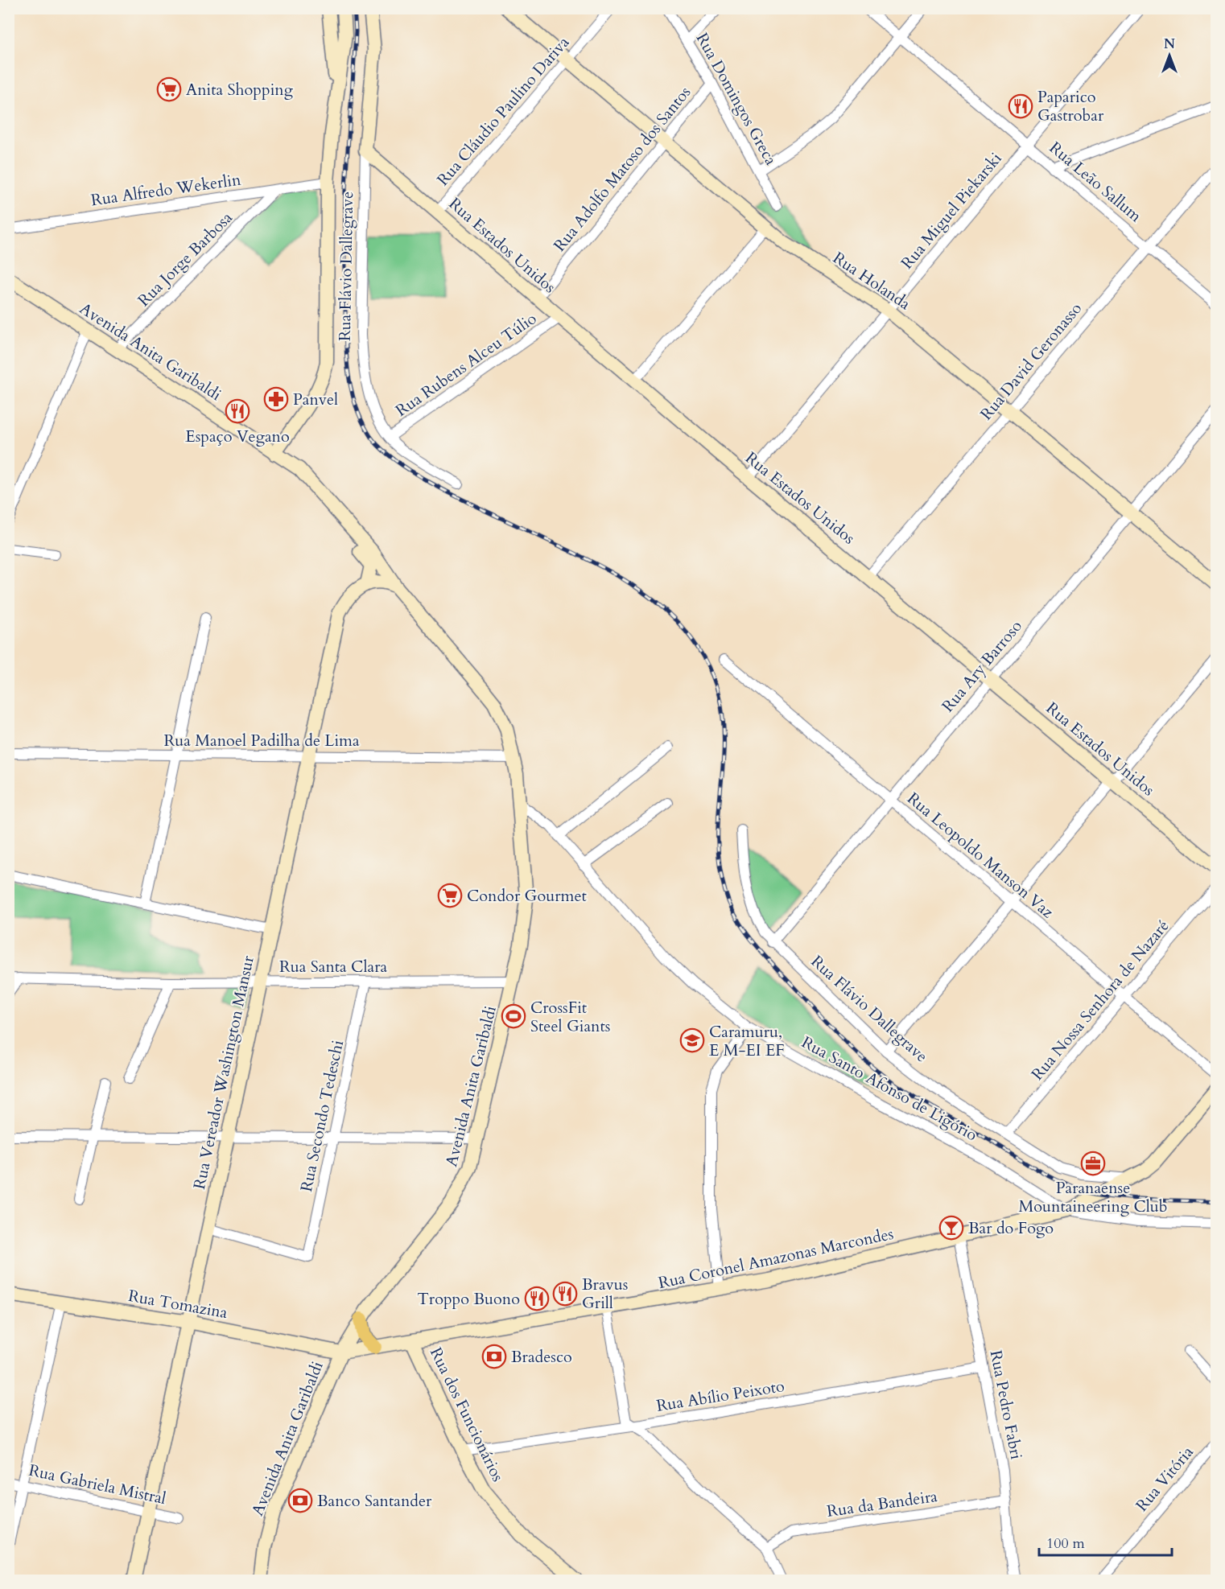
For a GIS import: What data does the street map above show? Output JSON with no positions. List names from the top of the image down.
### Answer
{
  "streets": {
    "main road": [
      "Rua Estados Unidos",
      "Rua Flávio Dallegrave",
      "Rua Holanda",
      "Avenida Anita Garibaldi",
      "Rua Vereador Washington Mansur",
      "Rua Coronel Amazonas Marcondes",
      "Rua Tomazina",
      "Rua dos Funcionários"
    ],
    "street": [
      "Rua Domingos Greca",
      "Rua Cláudio Paulino Dariva",
      "Rua Adolfo Matoso dos Santos",
      "Rua Leão Sallum",
      "Rua Alfredo Wekerlin",
      "Rua Miguel Piekarski",
      "Rua Jorge Barbosa",
      "Rua David Geronasso",
      "Rua Rubens Alceu Túlio",
      "Rua Ary Barroso",
      "Rua Manoel Padilha de Lima",
      "Rua Leopoldo Manson Vaz",
      "Rua Santa Clara",
      "Rua Nossa Senhora de Nazaré",
      "Rua Santo Afonso de Ligório",
      "Rua Secondo Tedeschi",
      "Rua Abílio Peixoto",
      "Rua Pedro Fabri",
      "Rua Vitória",
      "Rua Gabriela Mistral",
      "Rua da Bandeira"
    ]
  },
  "crossings": [
    ["Rua Domingos Greca", "Rua Adolfo Matoso dos Santos"],
    ["Rua Cláudio Paulino Dariva", "Rua Estados Unidos"],
    ["Rua Cláudio Paulino Dariva", "Rua Holanda"],
    ["Rua Adolfo Matoso dos Santos", "Rua Estados Unidos"],
    ["Rua Adolfo Matoso dos Santos", "Rua Holanda"],
    ["Rua Leão Sallum", "Rua Miguel Piekarski"],
    ["Rua Leão Sallum", "Rua David Geronasso"],
    ["Rua Alfredo Wekerlin", "Rua Jorge Barbosa"],
    ["Rua Alfredo Wekerlin", "Rua Flávio Dallegrave"],
    ["Rua Miguel Piekarski", "Rua Estados Unidos"],
    ["Rua Miguel Piekarski", "Rua Holanda"],
    ["Rua Estados Unidos", "Rua Flávio Dallegrave"],
    ["Rua Estados Unidos", "Rua David Geronasso"],
    ["Rua Estados Unidos", "Rua Rubens Alceu Túlio"],
    ["Rua Estados Unidos", "Rua Ary Barroso"],
    ["Rua Jorge Barbosa", "Avenida Anita Garibaldi"],
    ["Rua Flávio Dallegrave", "Avenida Anita Garibaldi"],
    ["Rua Flávio Dallegrave", "Rua Rubens Alceu Túlio"],
    ["Rua Flávio Dallegrave", "Rua Ary Barroso"],
    ["Rua Flávio Dallegrave", "Rua Nossa Senhora de Nazaré"],
    ["Rua Holanda", "Rua David Geronasso"],
    ["Rua Holanda", "Rua Ary Barroso"],
    ["Avenida Anita Garibaldi", "Rua Manoel Padilha de Lima"],
    ["Avenida Anita Garibaldi", "Rua Santa Clara"],
    ["Avenida Anita Garibaldi", "Rua Vereador Washington Mansur"],
    ["Avenida Anita Garibaldi", "Rua Santo Afonso de Ligório"],
    ["Avenida Anita Garibaldi", "Rua Coronel Amazonas Marcondes"],
    ["Avenida Anita Garibaldi", "Rua Tomazina"],
    ["Rua Ary Barroso", "Rua Leopoldo Manson Vaz"],
    ["Rua Manoel Padilha de Lima", "Rua Vereador Washington Mansur"],
    ["Rua Leopoldo Manson Vaz", "Rua Nossa Senhora de Nazaré"],
    ["Rua Santa Clara", "Rua Vereador Washington Mansur"],
    ["Rua Santa Clara", "Rua Secondo Tedeschi"],
    ["Rua Vereador Washington Mansur", "Rua Secondo Tedeschi"],
    ["Rua Vereador Washington Mansur", "Rua Tomazina"],
    ["Rua Vereador Washington Mansur", "Rua Gabriela Mistral"],
    ["Rua Santo Afonso de Ligório", "Rua Coronel Amazonas Marcondes"],
    ["Rua Coronel Amazonas Marcondes", "Rua Tomazina"],
    ["Rua Coronel Amazonas Marcondes", "Rua Pedro Fabri"],
    ["Rua Coronel Amazonas Marcondes", "Rua dos Funcionários"],
    ["Rua Abílio Peixoto", "Rua Pedro Fabri"],
    ["Rua Abílio Peixoto", "Rua dos Funcionários"],
    ["Rua Pedro Fabri", "Rua da Bandeira"]
  ],
  "places": {
    "supermarket": ["Anita Shopping", "Condor Gourmet"],
    "restaurant": [
      "Paparico Gastrobar",
      "Espaço Vegano",
      "Bravus Grill",
      "Troppo Buono"
    ],
    "pharmacy": ["Panvel"],
    "sports": ["CrossFit Steel Giants"],
    "school or university": ["Caramuru, E M-EI EF"],
    "office": ["Paranaense Mountaineering Club"],
    "bar": ["Bar do Fogo"],
    "bank": ["Bradesco", "Banco Santander"]
  },
  "scale_bar": "100 m",
  "north": "top"
}
